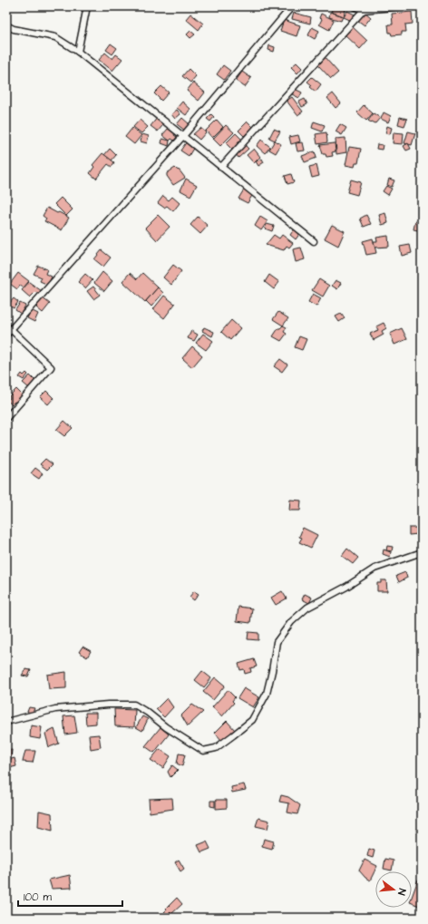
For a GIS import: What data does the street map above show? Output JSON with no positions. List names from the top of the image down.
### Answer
{
  "scale_bar": "100 m",
  "north": "right"
}
